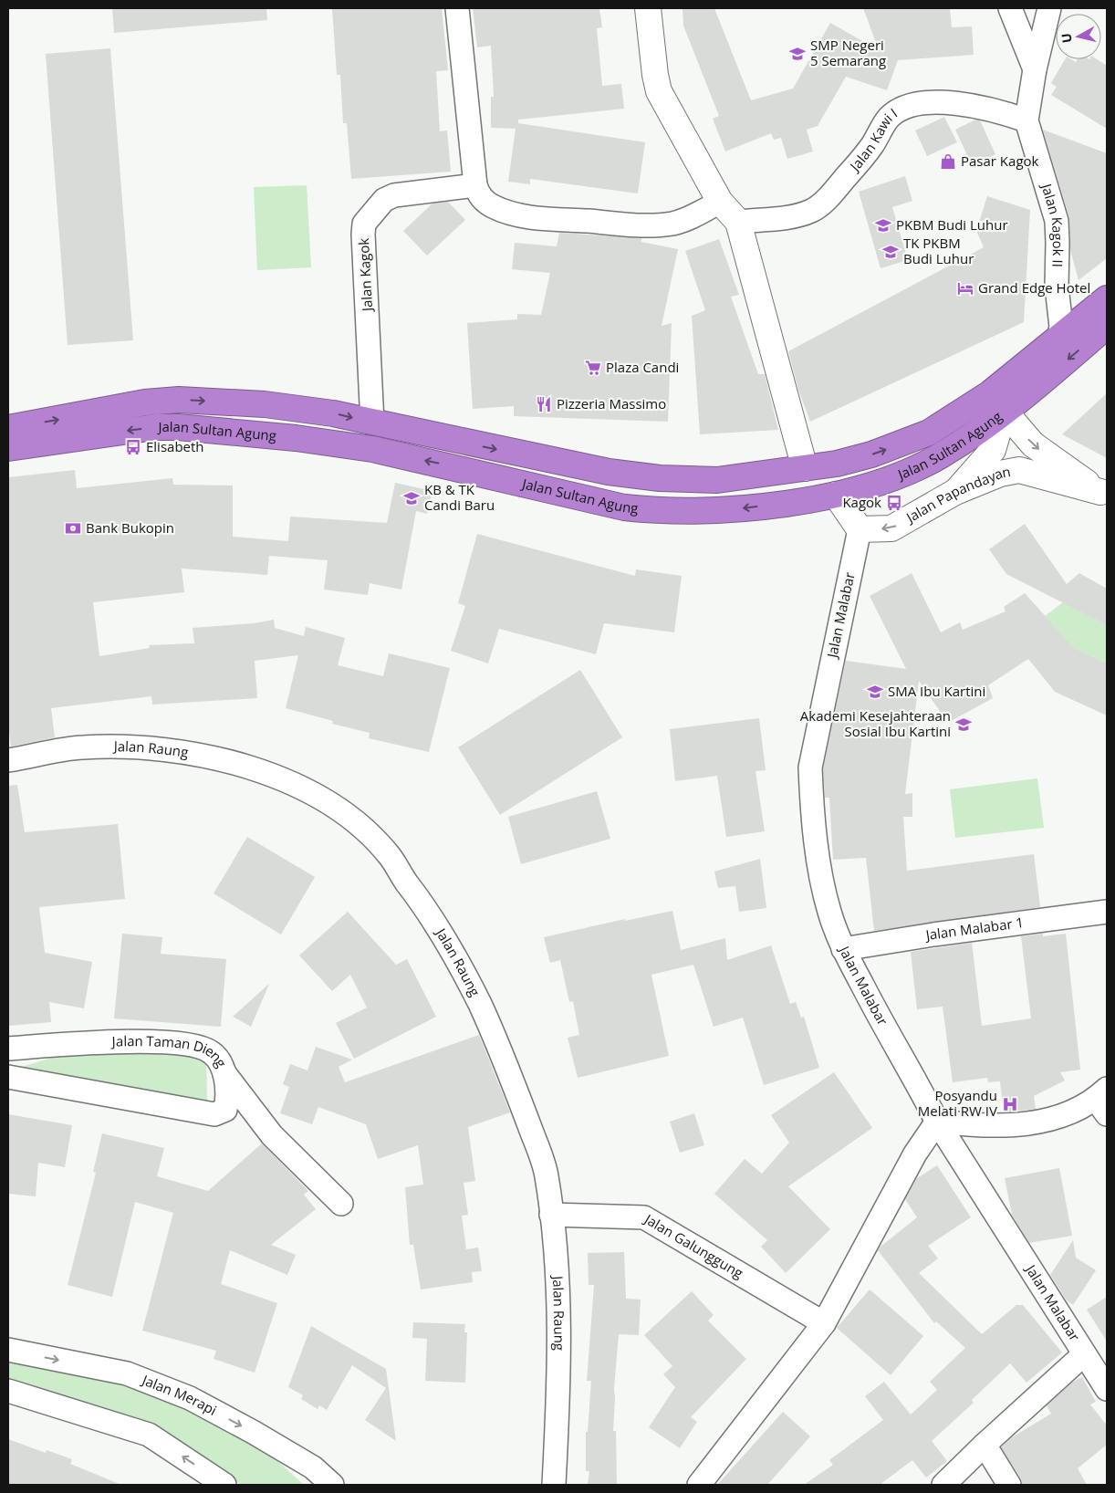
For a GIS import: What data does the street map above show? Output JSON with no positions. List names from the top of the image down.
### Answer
{
  "streets": {
    "highway": ["Jalan Sultan Agung"],
    "main road": ["Jalan Papandayan"],
    "street": [
      "Jalan Kawi I",
      "Jalan Kagok II",
      "Jalan Kagok",
      "Jalan Malabar",
      "Jalan Raung",
      "Jalan Malabar 1",
      "Jalan Taman Dieng",
      "Jalan Galunggung",
      "Jalan Merapi"
    ]
  },
  "crossings": [
    ["Jalan Kawi I", "Jalan Kagok II"],
    ["Jalan Kagok II", "Jalan Sultan Agung"],
    ["Jalan Kagok", "Jalan Sultan Agung"],
    ["Jalan Sultan Agung", "Jalan Papandayan"],
    ["Jalan Papandayan", "Jalan Malabar"],
    ["Jalan Malabar", "Jalan Malabar 1"],
    ["Jalan Raung", "Jalan Galunggung"]
  ],
  "places": {
    "school or university": [
      "SMP Negeri 5 Semarang",
      "PKBM Budi Luhur",
      "TK PKBM Budi Luhur",
      "KB & TK Candi Baru",
      "SMA Ibu Kartini",
      "Akademi Kesejahteraan Sosial Ibu Kartini"
    ],
    "shop": ["Pasar Kagok"],
    "hotel": ["Grand Edge Hotel"],
    "supermarket": ["Plaza Candi"],
    "restaurant": ["Pizzeria Massimo"],
    "bus stop": ["Elisabeth", "Kagok"],
    "bank": ["Bank Bukopin"],
    "hospital": ["Posyandu Melati RW IV"]
  },
  "north": "left"
}
